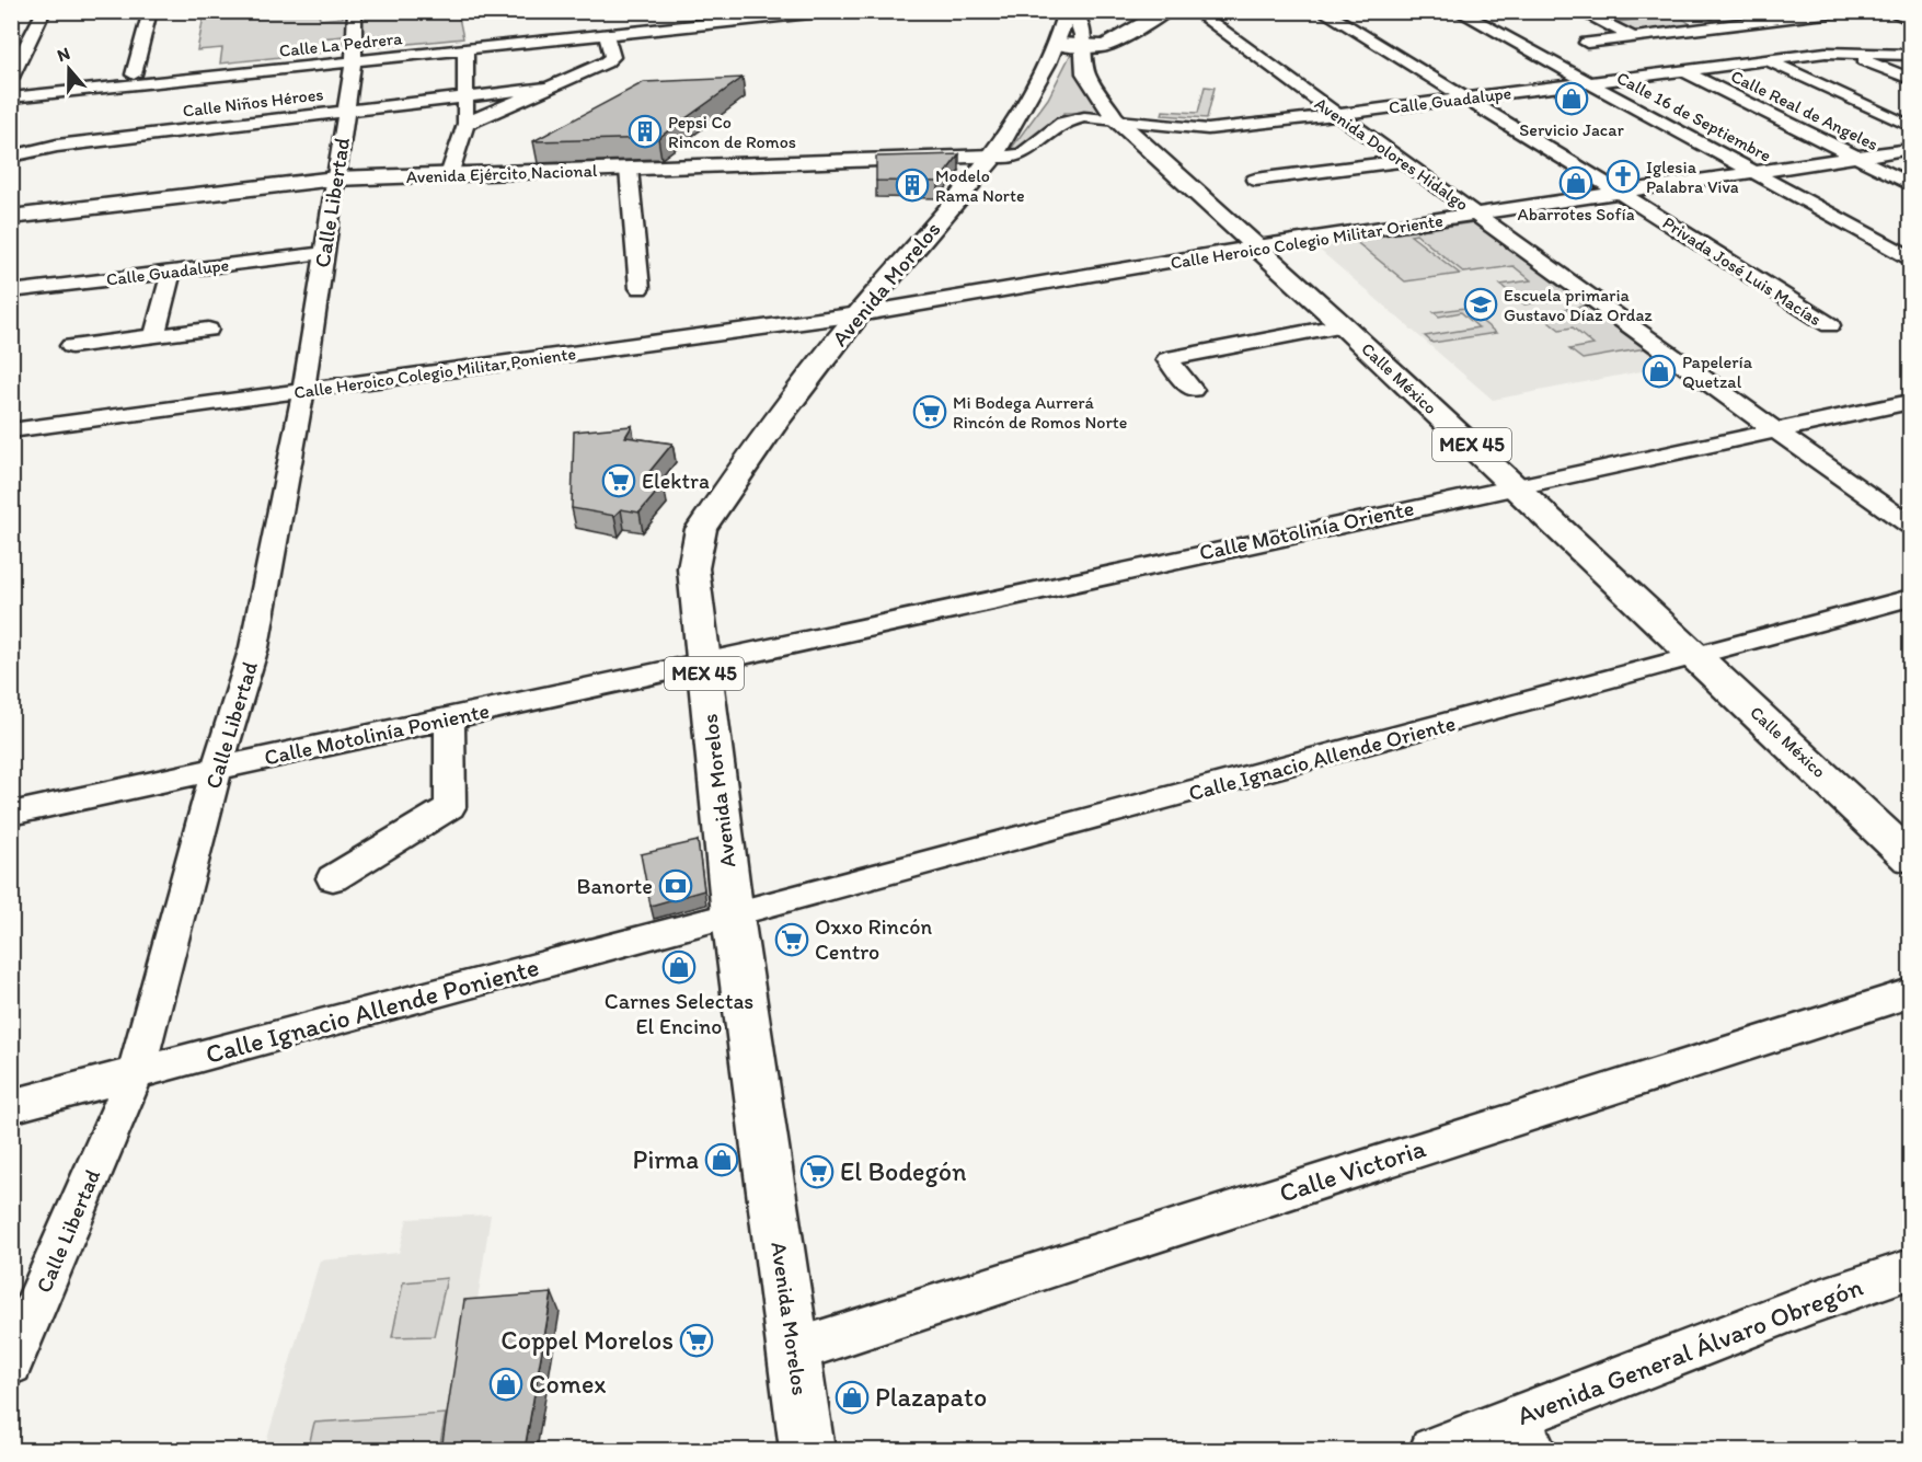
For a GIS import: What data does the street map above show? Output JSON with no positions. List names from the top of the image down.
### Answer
{
  "streets": {
    "main road": [
      "Avenida Ejército Nacional",
      "Avenida Morelos",
      "Calle México",
      "MEX 45"
    ],
    "street": [
      "Calle La Pedrera",
      "Calle Guadalupe",
      "Calle Niños Héroes",
      "Calle Real de Angeles",
      "Calle 16 de Septiembre",
      "Avenida Dolores Hidalgo",
      "Calle Libertad",
      "Calle Heroico Colegio Militar Oriente",
      "Privada José Luis Macías",
      "Calle Heroico Colegio Militar Poniente",
      "Calle Motolinía Oriente",
      "Calle Motolinía Poniente",
      "Calle Ignacio Allende Oriente",
      "Calle Ignacio Allende Poniente",
      "Calle Victoria",
      "Avenida General Álvaro Obregón"
    ]
  },
  "crossings": [
    ["Calle La Pedrera", "Calle Libertad"],
    ["Calle Guadalupe", "Calle Real de Angeles"],
    ["Calle Guadalupe", "Calle 16 de Septiembre"],
    ["Calle Guadalupe", "Avenida Dolores Hidalgo"],
    ["Calle Guadalupe", "Avenida Ejército Nacional"],
    ["Calle Guadalupe", "Calle Libertad"],
    ["Calle Guadalupe", "Privada José Luis Macías"],
    ["Calle Guadalupe", "Avenida Morelos"],
    ["Calle Guadalupe", "Calle México"],
    ["Calle Niños Héroes", "Calle Libertad"],
    ["Calle Real de Angeles", "Calle Heroico Colegio Militar Oriente"],
    ["Calle 16 de Septiembre", "Calle Heroico Colegio Militar Oriente"],
    ["Avenida Dolores Hidalgo", "Calle Heroico Colegio Militar Oriente"],
    ["Avenida Dolores Hidalgo", "Calle Motolinía Oriente"],
    ["Avenida Ejército Nacional", "Calle Libertad"],
    ["Avenida Ejército Nacional", "Avenida Morelos"],
    ["Calle Libertad", "Calle Heroico Colegio Militar Poniente"],
    ["Calle Libertad", "Calle Motolinía Poniente"],
    ["Calle Libertad", "Calle Ignacio Allende Poniente"],
    ["Calle Heroico Colegio Militar Oriente", "Privada José Luis Macías"],
    ["Calle Heroico Colegio Militar Oriente", "Avenida Morelos"],
    ["Calle Heroico Colegio Militar Oriente", "Calle Heroico Colegio Militar Poniente"],
    ["Calle Heroico Colegio Militar Oriente", "Calle México"],
    ["Avenida Morelos", "Calle Heroico Colegio Militar Poniente"],
    ["Avenida Morelos", "Calle México"],
    ["Avenida Morelos", "Calle Motolinía Oriente"],
    ["Avenida Morelos", "Calle Motolinía Poniente"],
    ["Avenida Morelos", "Calle Ignacio Allende Oriente"],
    ["Avenida Morelos", "Calle Ignacio Allende Poniente"],
    ["Avenida Morelos", "Calle Victoria"],
    ["Calle México", "Calle Motolinía Oriente"],
    ["Calle México", "Calle Ignacio Allende Oriente"],
    ["Calle Motolinía Oriente", "Calle Motolinía Poniente"],
    ["Calle Ignacio Allende Oriente", "Calle Ignacio Allende Poniente"]
  ],
  "places": {
    "shop": [
      "Servicio Jacar",
      "Abarrotes Sofía",
      "Papelería Quetzal",
      "Carnes Selectas El Encino",
      "Pirma",
      "Comex",
      "Plazapato"
    ],
    "building": ["Pepsi Co Rincon de Romos", "Modelo Rama Norte"],
    "church": ["Iglesia Palabra Viva"],
    "school or university": ["Escuela primaria Gustavo Díaz Ordaz"],
    "supermarket": [
      "Mi Bodega Aurrerá Rincón de Romos Norte",
      "Elektra",
      "Oxxo Rincón Centro",
      "El Bodegón",
      "Coppel Morelos"
    ],
    "bank": ["Banorte"]
  },
  "north": "top"
}
